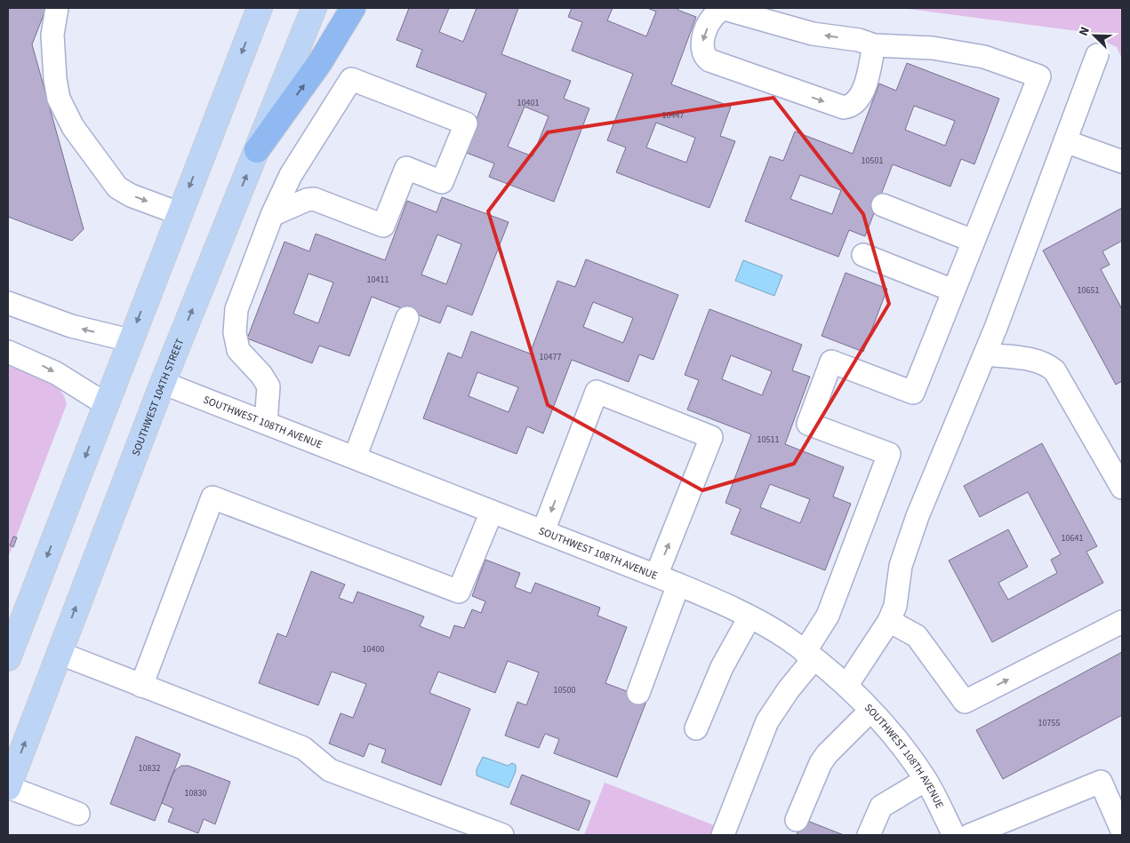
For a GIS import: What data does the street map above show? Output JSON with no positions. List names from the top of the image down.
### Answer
{
  "streets": {
    "main road": ["SOUTHWEST 104TH STREET"],
    "street": ["SOUTHWEST 108TH AVENUE"]
  },
  "crossings": [
    ["SOUTHWEST 104TH STREET", "SOUTHWEST 108TH AVENUE"]
  ],
  "house_numbers": [
    "10401",
    "10447",
    "10501",
    "10411",
    "10651",
    "10477",
    "10511",
    "10641",
    "10400",
    "10500",
    "10755",
    "10832",
    "10830"
  ],
  "north": "top left"
}
